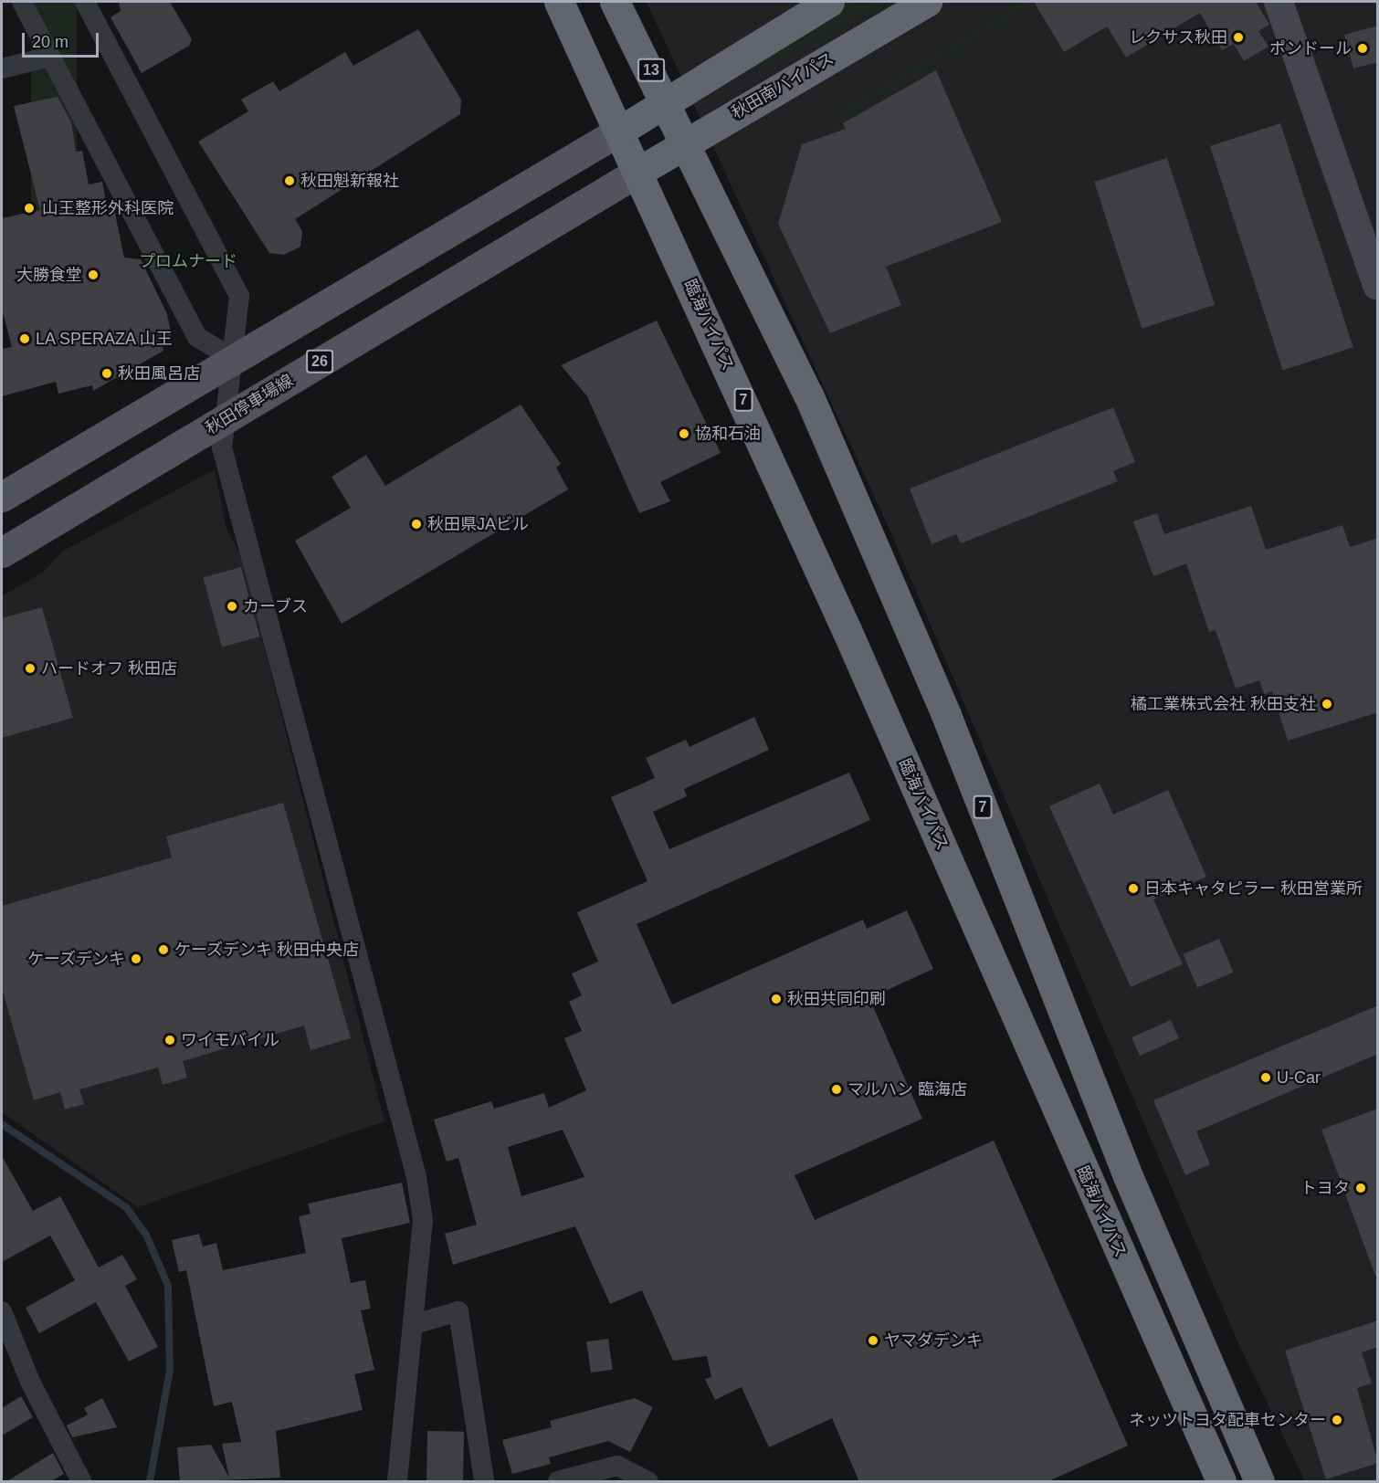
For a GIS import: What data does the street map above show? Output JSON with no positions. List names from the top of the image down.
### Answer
{
  "streets": {
    "highway": [
      "13",
      "秋田南バイパス",
      "臨海バイパス",
      "7"
    ],
    "main road": ["26", "秋田停車場線"]
  },
  "crossings": [
    ["13", "秋田南バイパス"],
    ["13", "7"],
    ["秋田南バイパス", "臨海バイパス"],
    ["秋田南バイパス", "7"],
    ["秋田南バイパス", "秋田停車場線"],
    ["臨海バイパス", "秋田停車場線"]
  ],
  "parks": ["プロムナード"],
  "places": [
    "レクサス秋田",
    "ポンドール",
    "秋田魁新報社",
    "山王整形外科医院",
    "大勝食堂",
    "LA SPERAZA 山王",
    "秋田風呂店",
    "協和石油",
    "秋田県JAビル",
    "カーブス",
    "ハードオフ 秋田店",
    "橘工業株式会社 秋田支社",
    "日本キャタピラー 秋田営業所",
    "ケーズデンキ 秋田中央店",
    "ケーズデンキ",
    "秋田共同印刷",
    "ワイモバイル",
    "U-Car",
    "マルハン 臨海店",
    "トヨタ",
    "ヤマダデンキ",
    "ネッツトヨタ配車センター"
  ],
  "scale_bar": "20 m"
}
